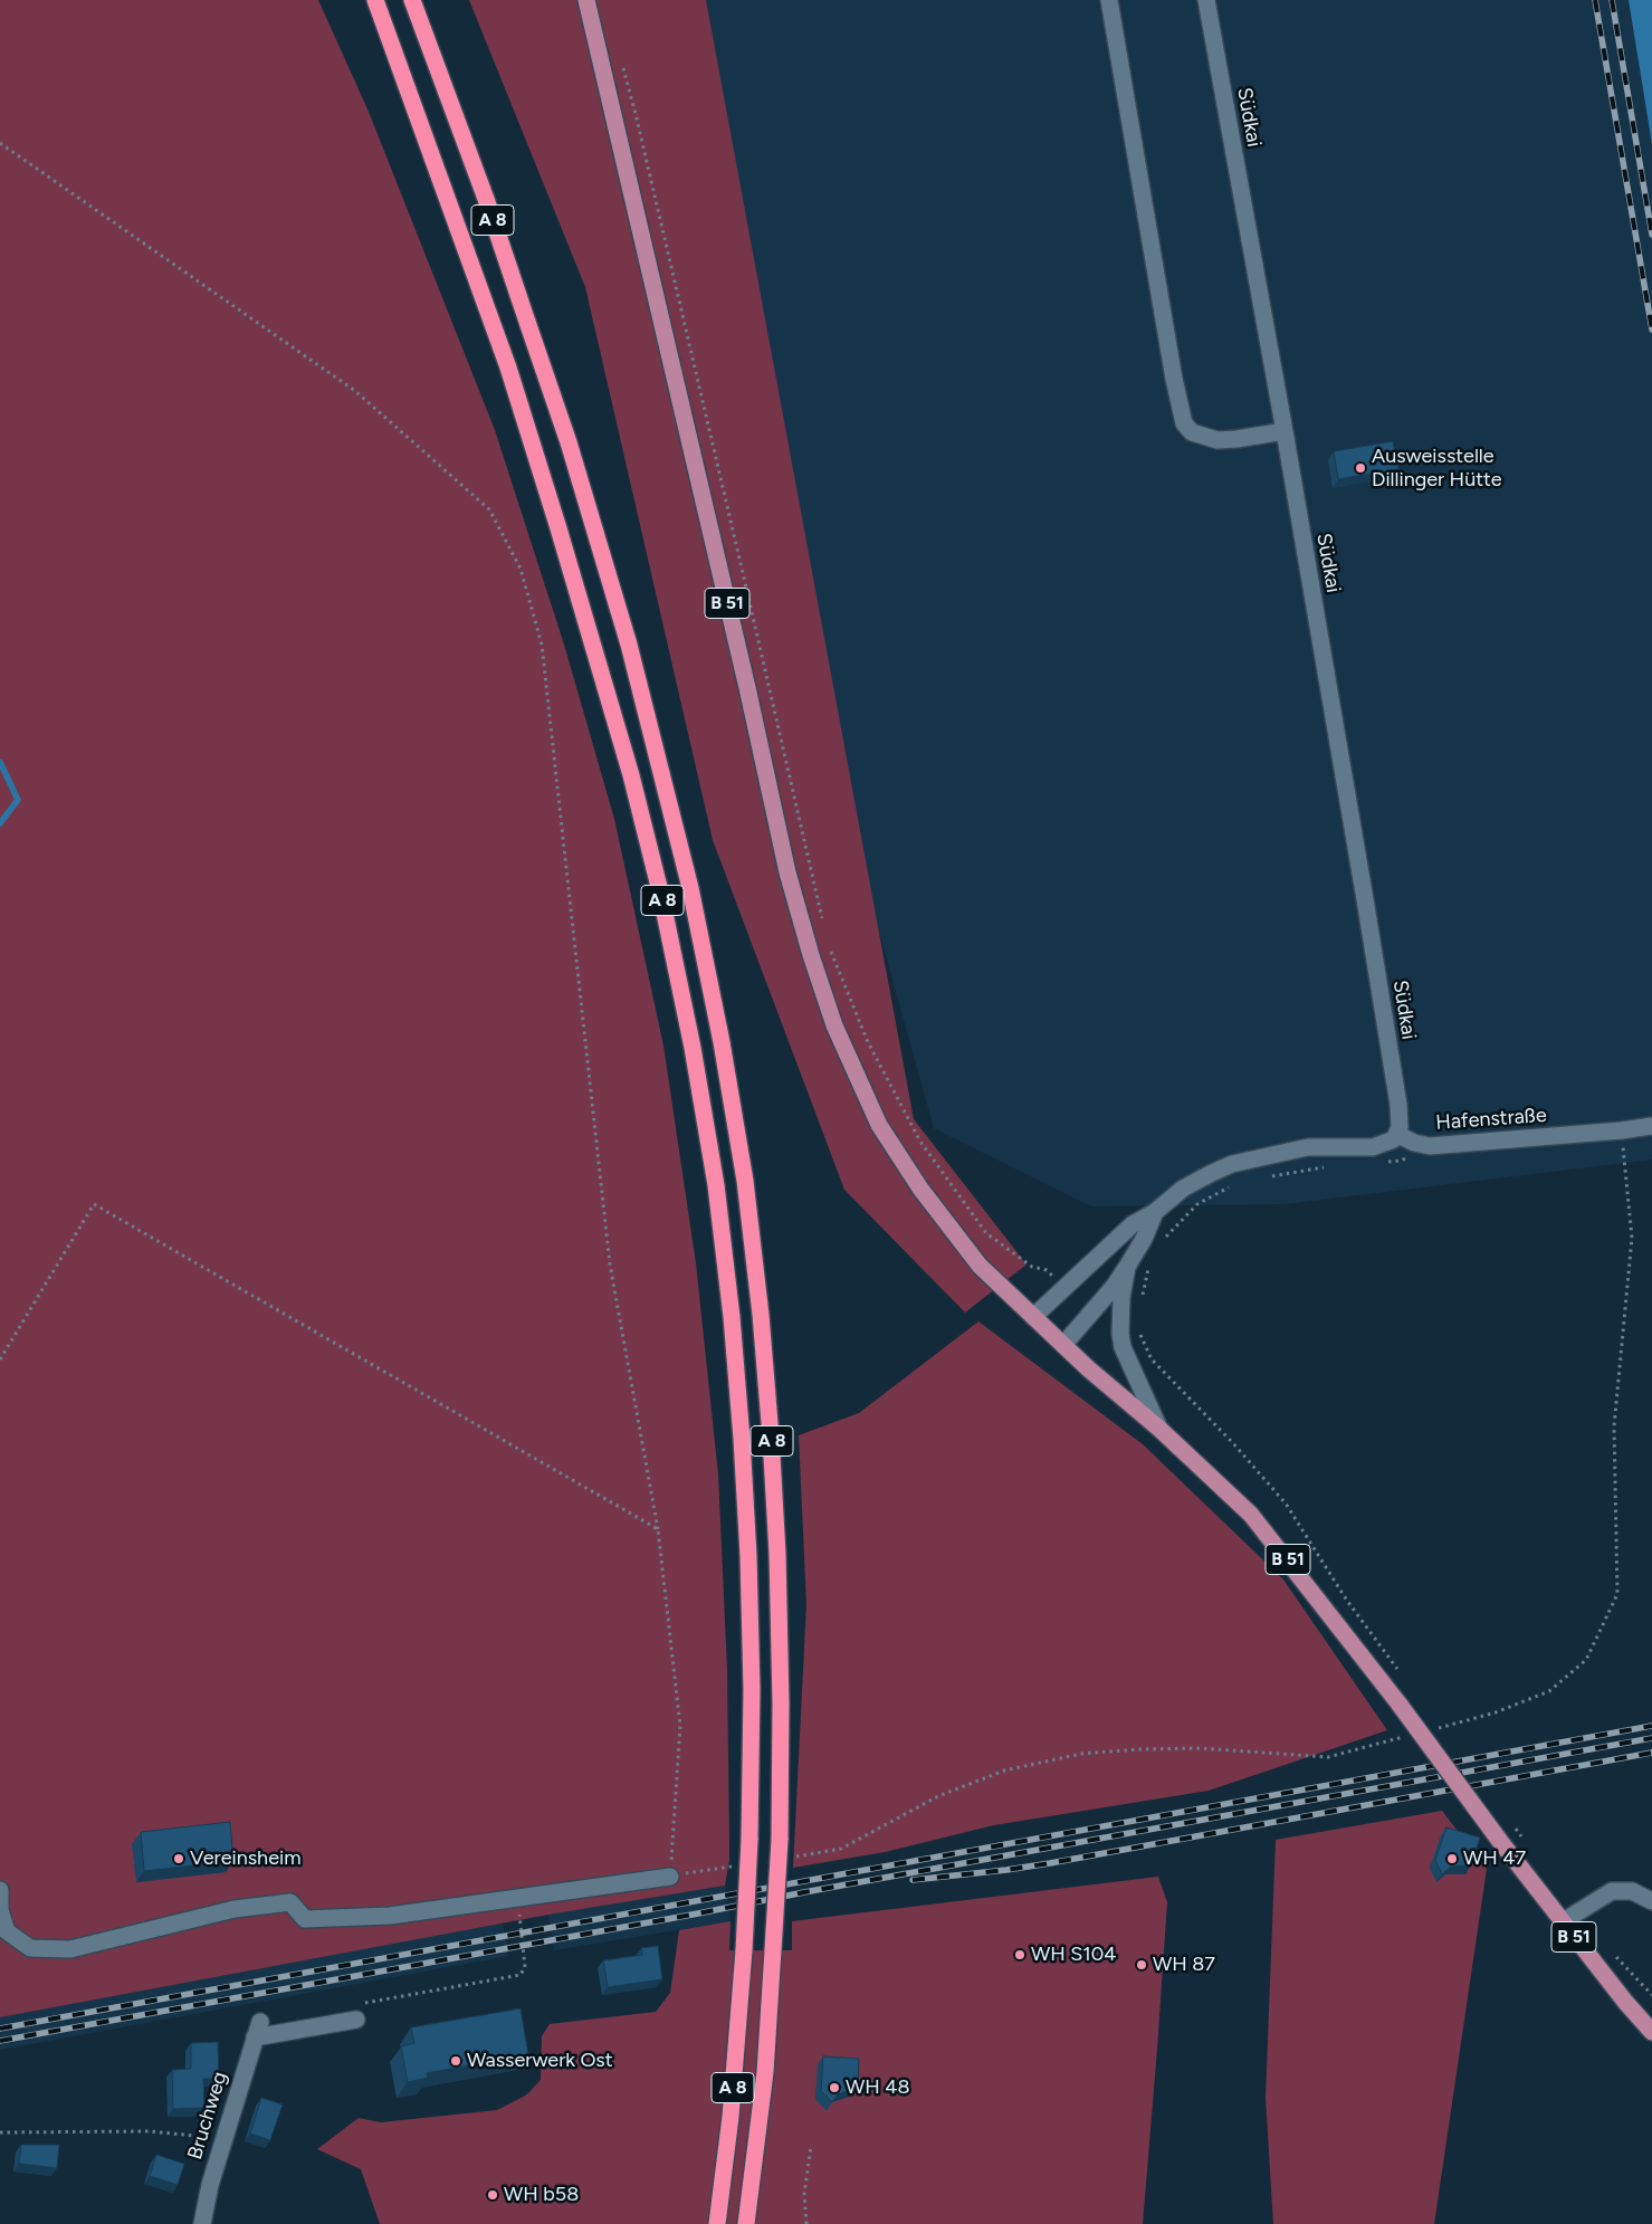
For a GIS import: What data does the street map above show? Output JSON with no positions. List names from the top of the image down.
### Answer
{
  "streets": {
    "highway": ["A 8"],
    "main road": ["B 51"],
    "street": ["Südkai", "Hafenstraße", "Bruchweg"]
  },
  "crossings": [
    ["Südkai", "Hafenstraße"]
  ],
  "places": [
    "Ausweisstelle Dillinger Hütte",
    "Vereinsheim",
    "WH 47",
    "WH S104",
    "WH 87",
    "Wasserwerk Ost",
    "WH 48",
    "WH b58"
  ]
}
